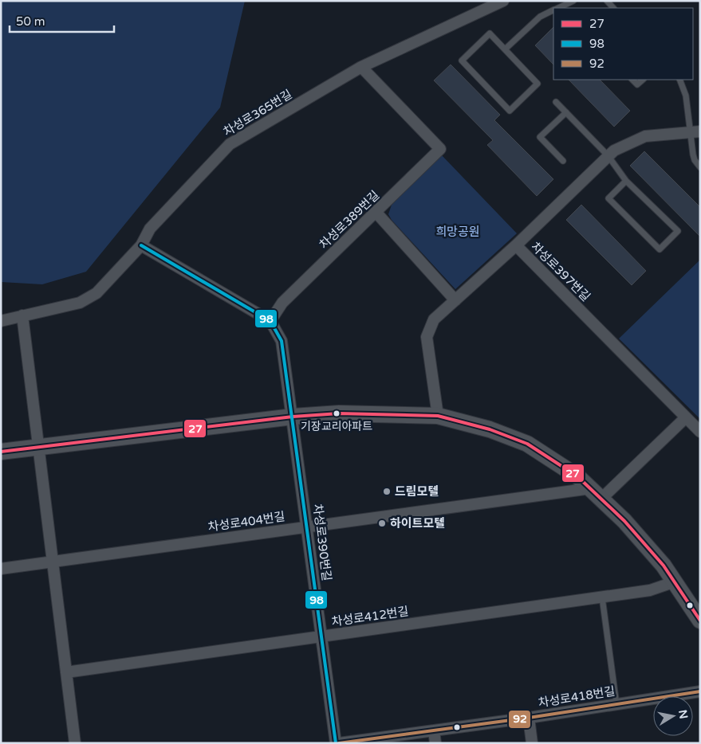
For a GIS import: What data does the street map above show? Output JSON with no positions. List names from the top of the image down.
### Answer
{
  "streets": {
    "street": [
      "차성로365번길",
      "차성로389번길",
      "차성로397번길",
      "차성로404번길",
      "차성로390번길",
      "차성로412번길",
      "차성로418번길"
    ]
  },
  "crossings": [
    ["차성로365번길", "차성로389번길"],
    ["차성로404번길", "차성로390번길"],
    ["차성로390번길", "차성로412번길"]
  ],
  "parks": ["희망공원"],
  "places": ["기장교리아파트", "드림모텔", "하이트모텔"],
  "lines": ["transit line 98", "transit line 27", "transit line 92"],
  "legend": ["27", "98", "92"],
  "scale_bar": "50 m",
  "north": "right"
}
